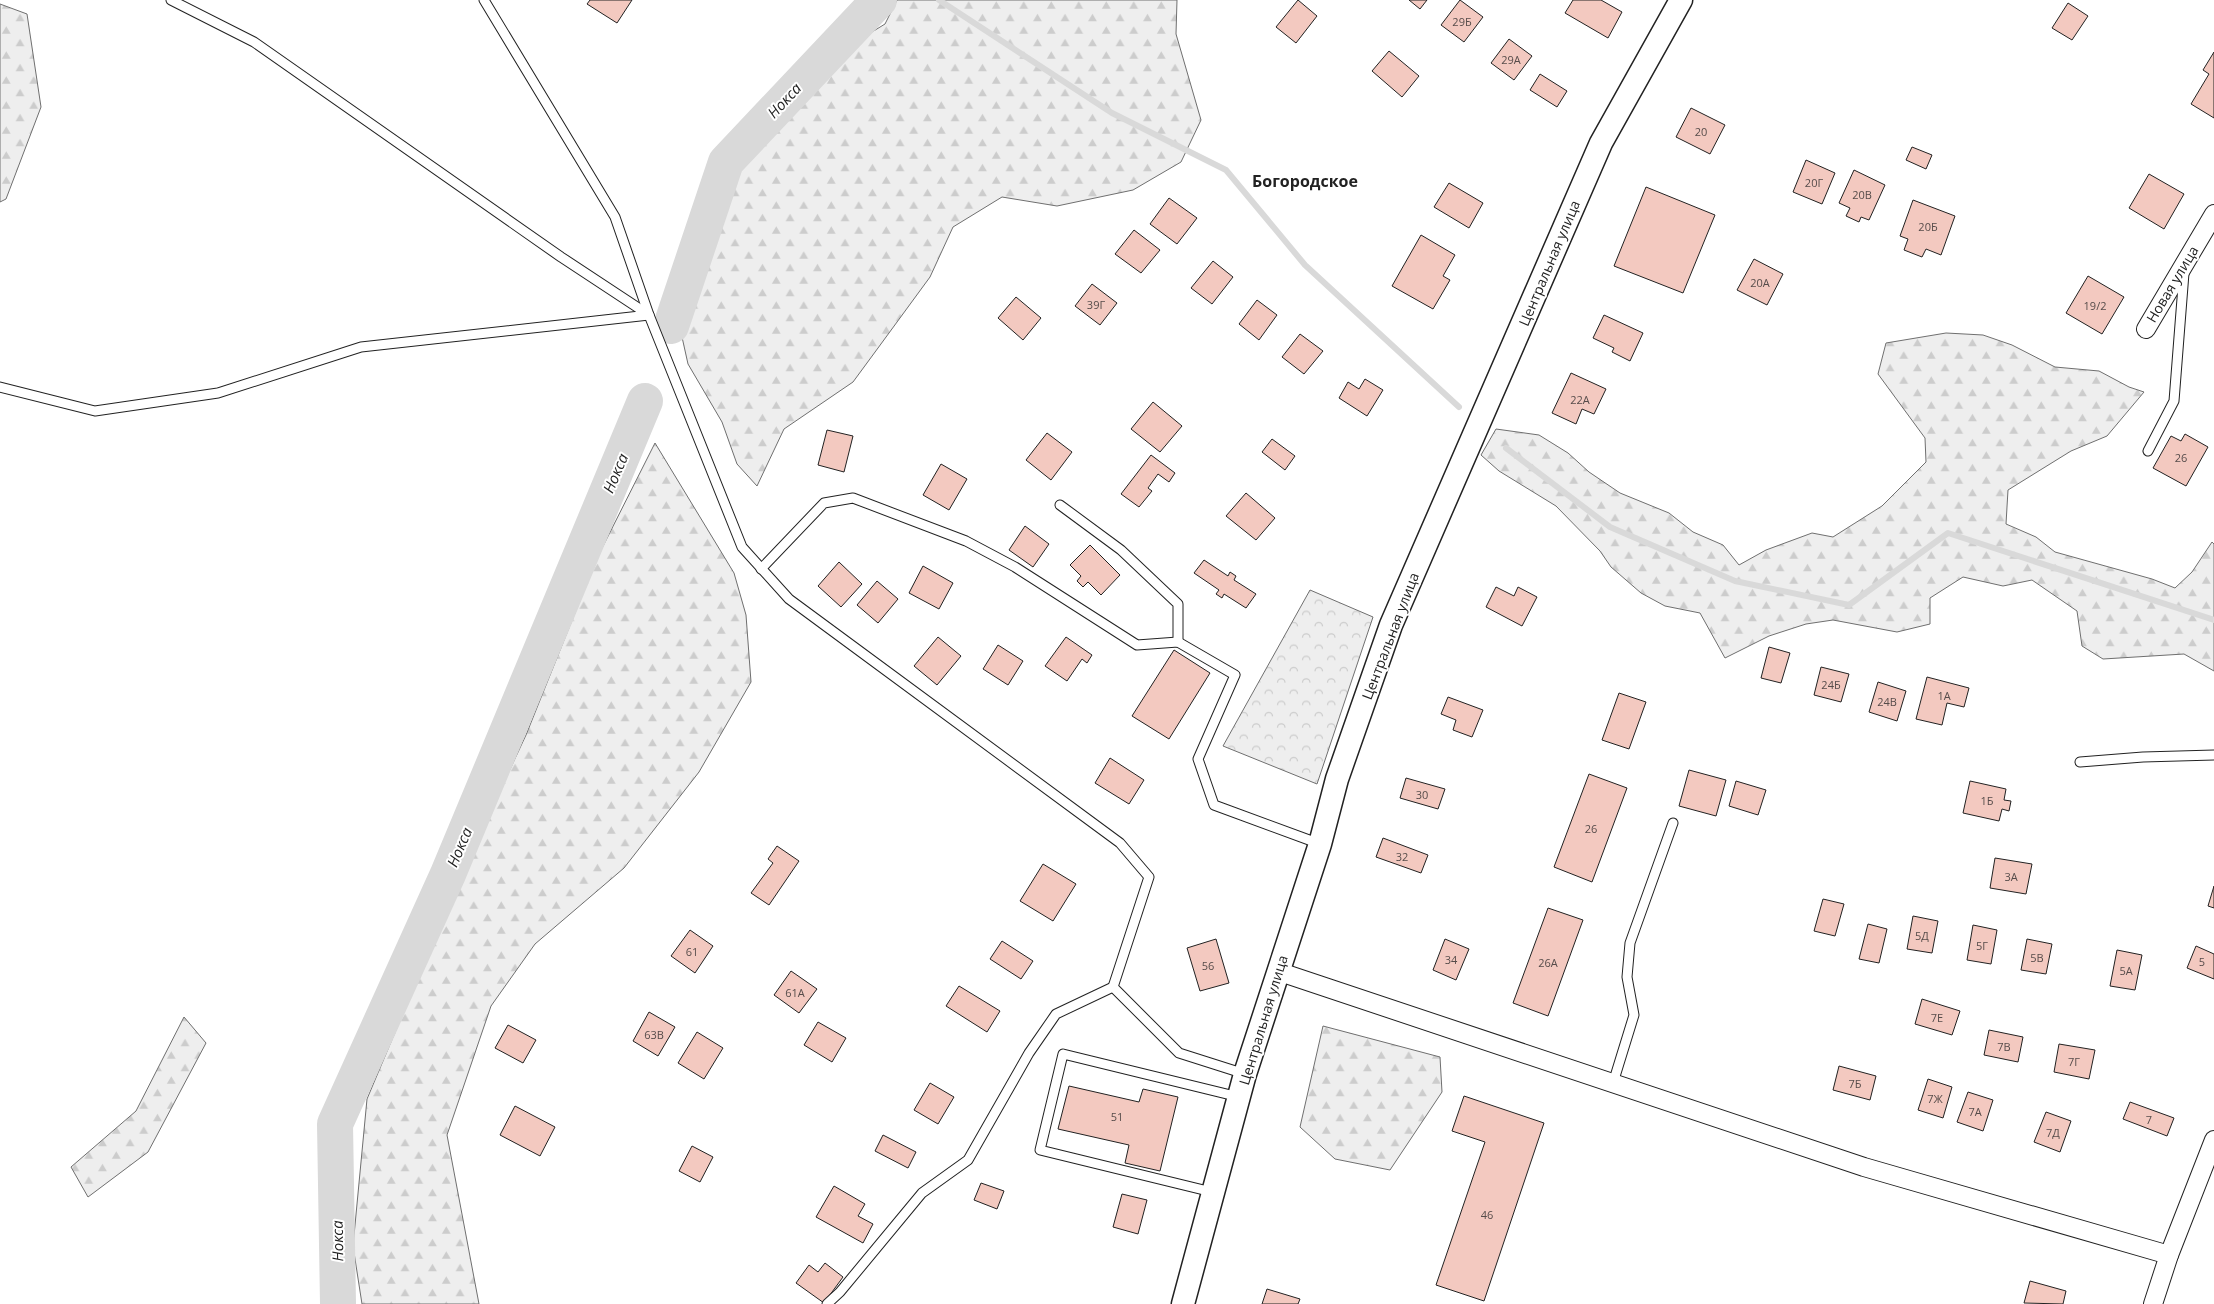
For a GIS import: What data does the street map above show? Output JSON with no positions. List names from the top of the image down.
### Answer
{
  "streets": {
    "street": ["Центральная улица", "Новая улица"]
  },
  "districts": ["Богородское"],
  "water": ["Нокса"],
  "house_numbers": [
    "29Б",
    "29А",
    "20",
    "20Г",
    "20В",
    "20Б",
    "20А",
    "39Г",
    "19/2",
    "22А",
    "26",
    "24Б",
    "1А",
    "24В",
    "30",
    "1Б",
    "26",
    "32",
    "3А",
    "5Д",
    "5Г",
    "61",
    "5В",
    "34",
    "5",
    "26А",
    "56",
    "5А",
    "61А",
    "7Е",
    "63В",
    "7В",
    "7Г",
    "7Б",
    "7Ж",
    "7А",
    "51",
    "7",
    "7Д",
    "46"
  ]
}
